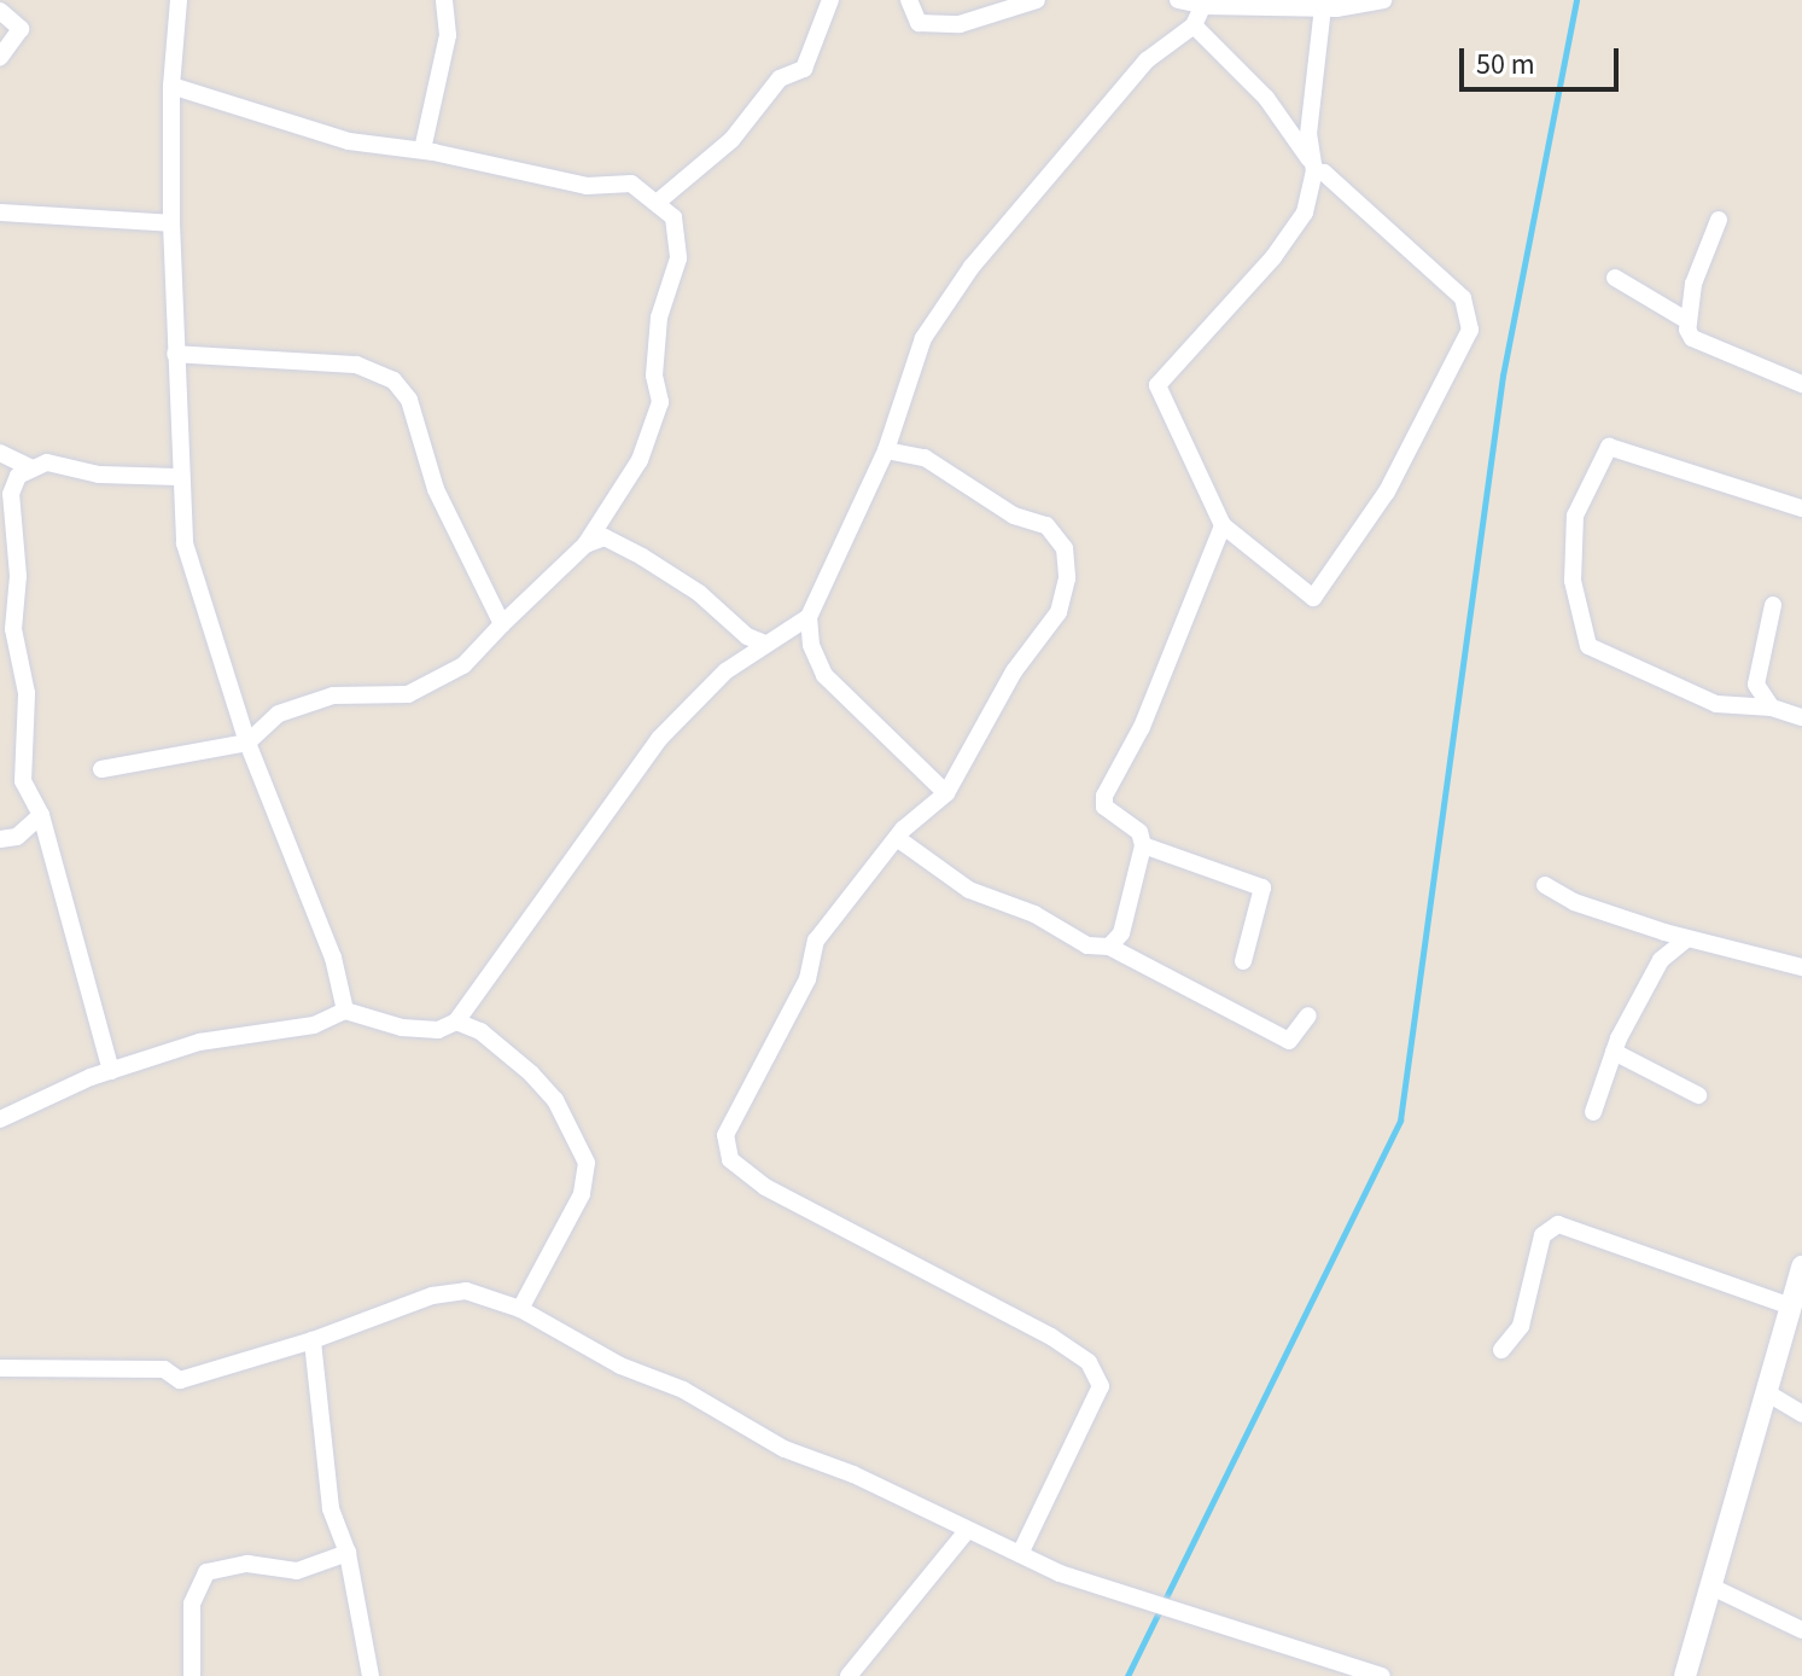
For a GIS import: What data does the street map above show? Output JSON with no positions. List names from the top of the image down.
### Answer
{
  "scale_bar": "50 m"
}
